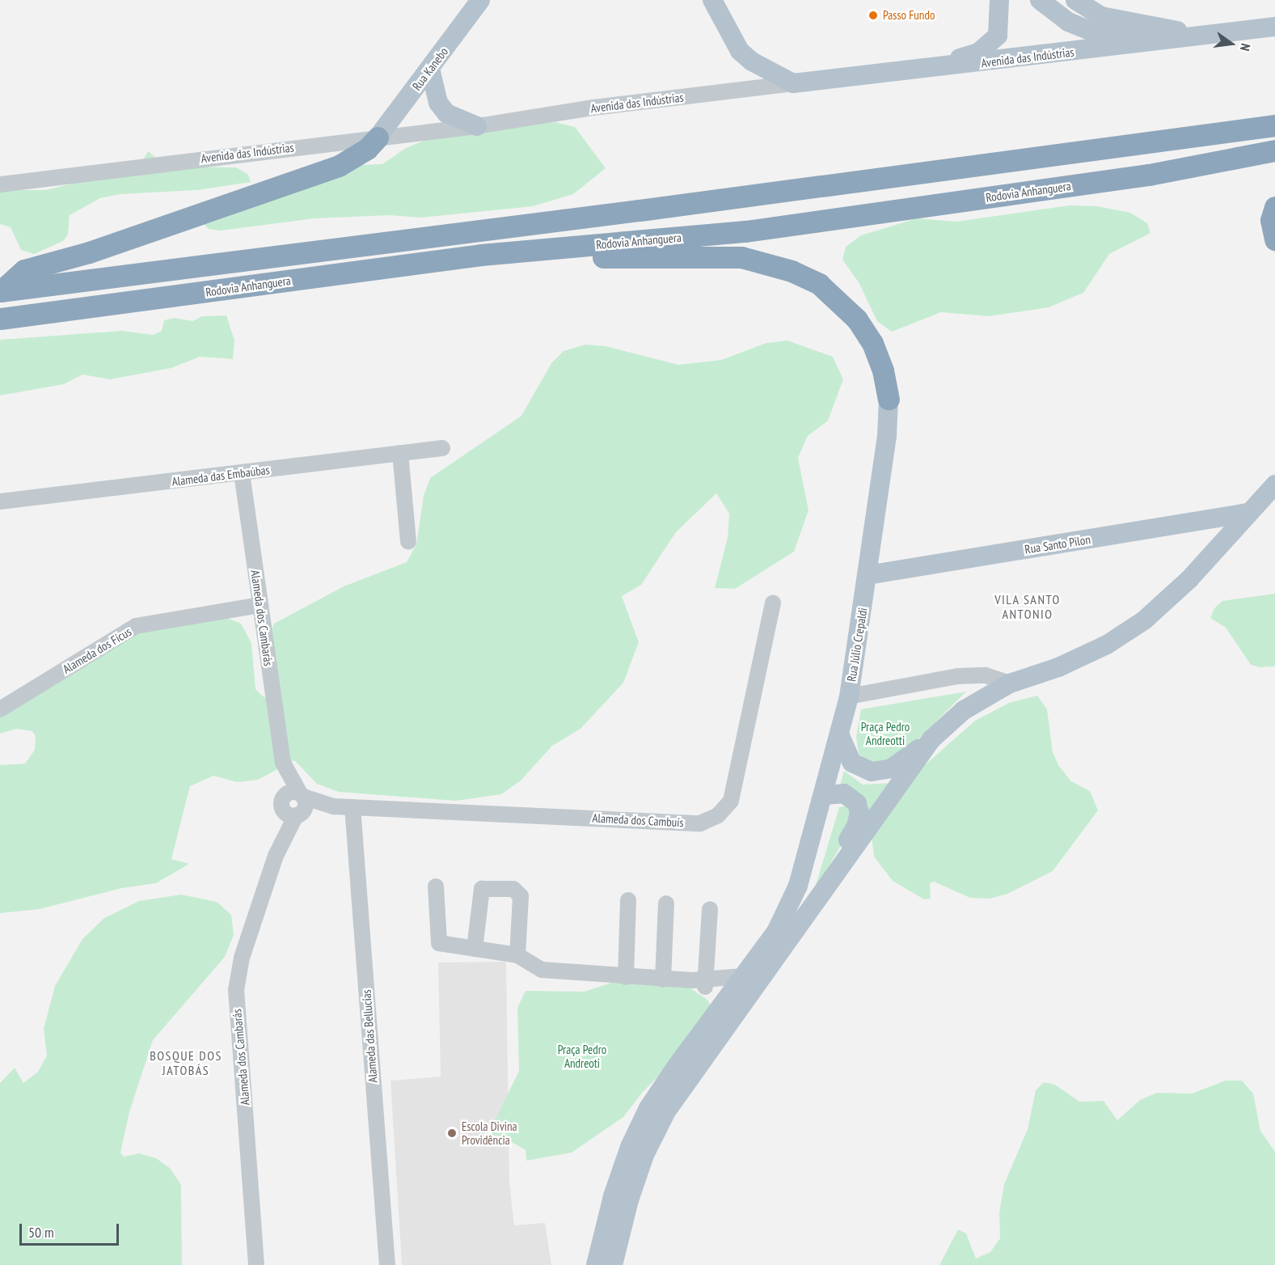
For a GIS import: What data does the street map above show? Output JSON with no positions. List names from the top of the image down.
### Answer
{
  "streets": {
    "highway": ["Rodovia Anhanguera"],
    "main road": [
      "Avenida das Indústrias",
      "Rua Kanebo",
      "Rua Santo Pilon",
      "Rua Júlio Crepaldi"
    ],
    "street": [
      "Alameda das Embaúbas",
      "Alameda dos Cambarás",
      "Alameda dos Fícus",
      "Alameda dos Cambuís",
      "Alameda das Bellucías"
    ]
  },
  "crossings": [
    ["Avenida das Indústrias", "Rua Kanebo"],
    ["Alameda das Embaúbas", "Alameda dos Cambarás"],
    ["Rua Santo Pilon", "Rua Júlio Crepaldi"],
    ["Alameda dos Cambarás", "Alameda dos Fícus"],
    ["Alameda dos Cambarás", "Alameda dos Cambuís"],
    ["Alameda dos Cambuís", "Alameda das Bellucías"]
  ],
  "districts": ["VILA SANTO ANTONIO", "BOSQUE DOS JATOBÁS"],
  "parks": ["Praça Pedro Andreotti", "Praça Pedro Andreoti"],
  "places": ["Passo Fundo", "Escola Divina Providência"],
  "scale_bar": "50 m",
  "north": "right"
}
